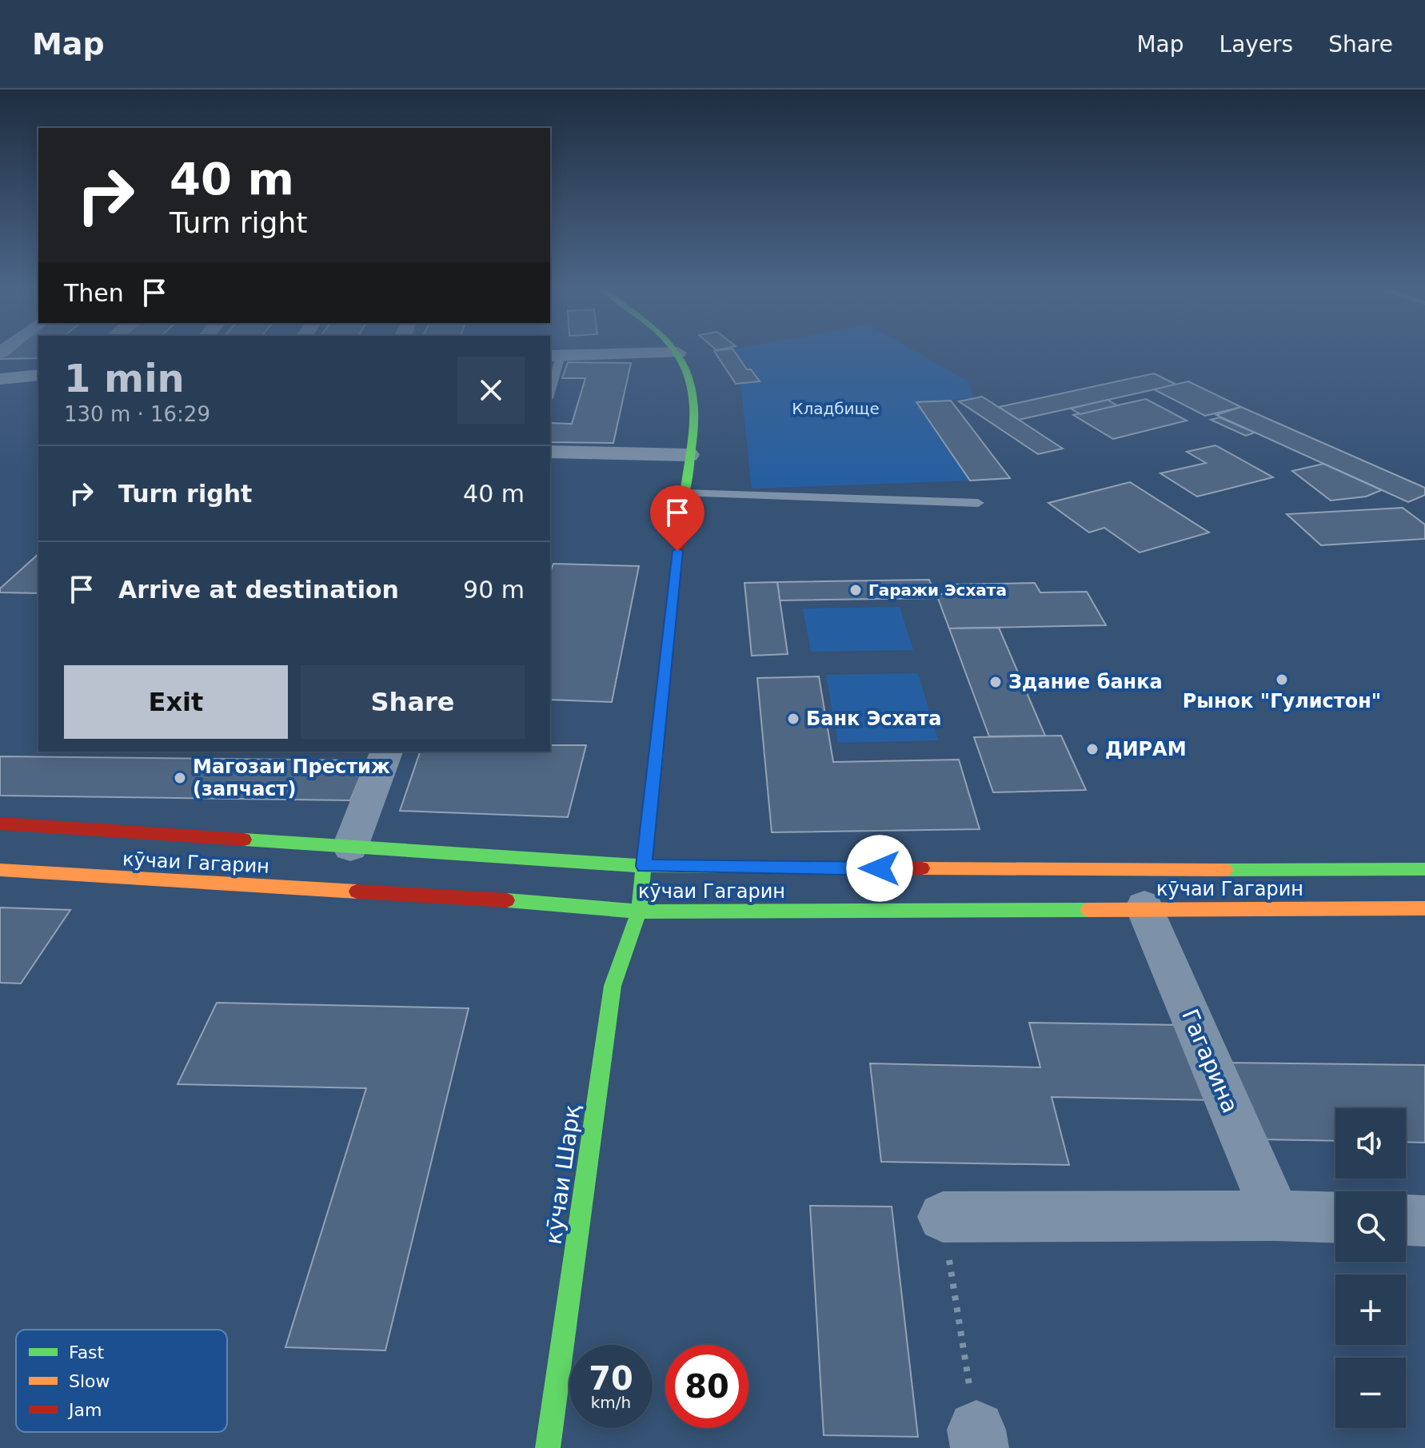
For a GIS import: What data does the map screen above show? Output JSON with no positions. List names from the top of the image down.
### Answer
{
  "streets": {
    "main road": ["кӯчаи Гагарин", "кӯчаи Шарқ"],
    "street": ["Гагарина"]
  },
  "crossings": [
    ["кӯчаи Гагарин", "Гагарина"],
    ["кӯчаи Гагарин", "кӯчаи Шарқ"]
  ],
  "parks": ["Кладбище"],
  "places": [
    "Гаражи Эсхата",
    "Рынок \"Гулистон\"",
    "Здание банка",
    "Банк Эсхата",
    "ДИРАМ",
    "Магозаи Престиж (запчаст)"
  ],
  "legend": ["Fast", "Slow", "Jam"],
  "page": {
    "header": "Map",
    "nav": ["Map", "Layers", "Share"],
    "turn": ["40 m", "Turn right"],
    "then": "Then",
    "heading": ["1 min", "130 m · 16:29"],
    "list": [
      {
        "name": "Turn right",
        "value": "40 m"
      },
      {
        "name": "Arrive at destination",
        "value": "90 m"
      }
    ],
    "buttons": ["Exit", "Share"],
    "map_buttons": ["+", "−"],
    "speed": "70 km/h",
    "limit": "80"
  }
}
